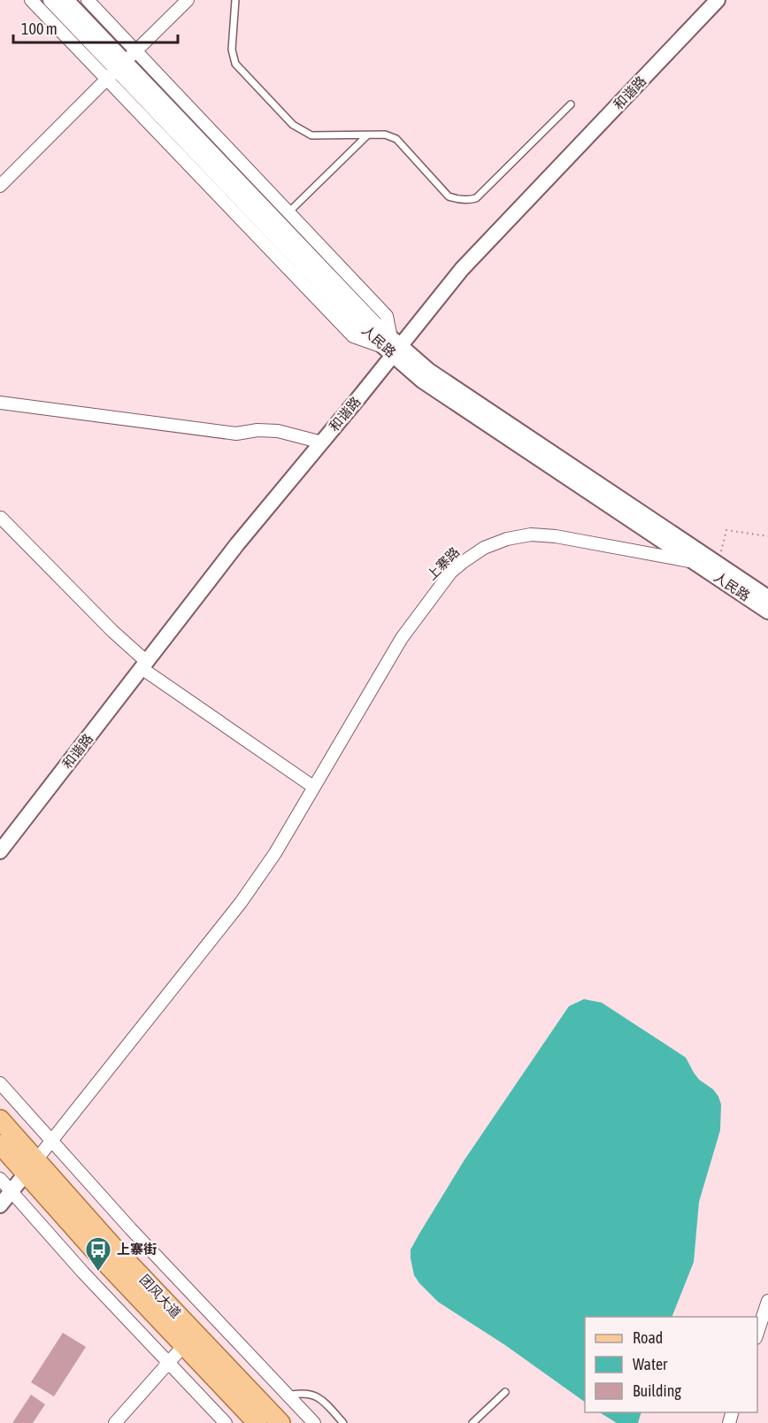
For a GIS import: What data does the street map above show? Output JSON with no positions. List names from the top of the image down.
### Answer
{
  "streets": {
    "main road": ["团风大道"],
    "street": ["和谐路", "人民路", "上寨路"]
  },
  "crossings": [
    ["和谐路", "人民路"],
    ["人民路", "上寨路"],
    ["上寨路", "团风大道"]
  ],
  "places": {
    "bus stop": ["上寨街"]
  },
  "legend": ["Road", "Water", "Building"],
  "scale_bar": "100 m"
}
